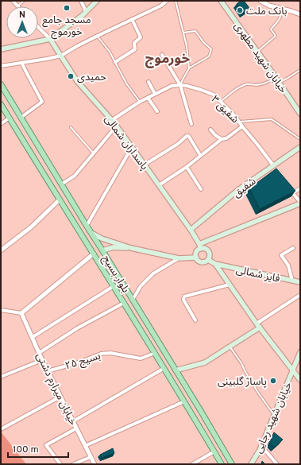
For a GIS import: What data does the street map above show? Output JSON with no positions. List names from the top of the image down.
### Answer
{
  "streets": {
    "main road": [
      "خیابان شهید مطهری",
      "پاسداران شمالی",
      "شفیق",
      "بلوار بسیج",
      "فایز شمالی",
      "خیابان شهید رجایی"
    ],
    "street": ["شفیق ۳", "بسیج ۲۵", "خیابان میرارم دشتی"]
  },
  "crossings": [
    ["شفیق ۳", "پاسداران شمالی"],
    ["شفیق ۳", "شفیق"],
    ["پاسداران شمالی", "شفیق"],
    ["بلوار بسیج", "بسیج ۲۵"],
    ["بسیج ۲۵", "خیابان میرارم دشتی"]
  ],
  "districts": ["خورموج"],
  "places": [
    "مسجد جامع خورموج",
    "بانک ملت",
    "حمیدی",
    "پاساژ گلبینی"
  ],
  "scale_bar": "100 m",
  "north": "top"
}
